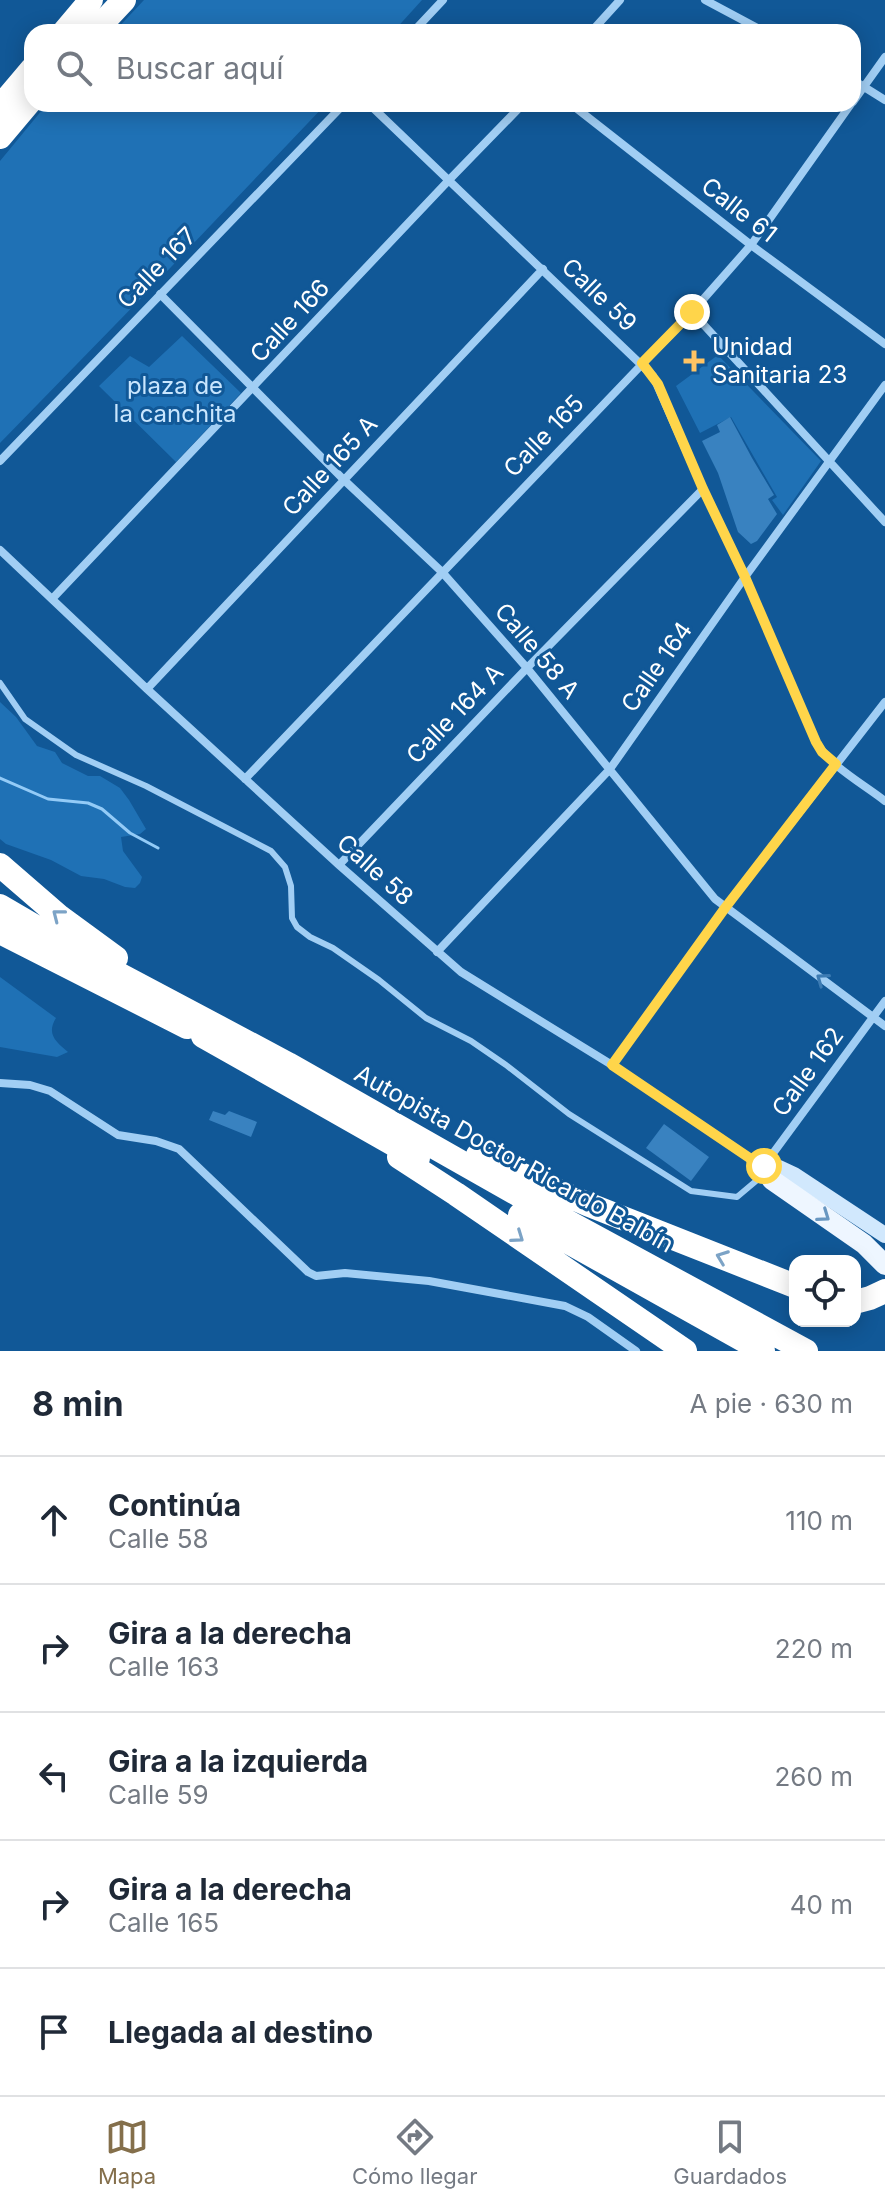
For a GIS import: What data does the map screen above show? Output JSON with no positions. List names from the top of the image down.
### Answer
{
  "streets": {
    "highway": ["Autopista Doctor Ricardo Balbín"],
    "street": [
      "Calle 61",
      "Calle 167",
      "Calle 59",
      "Calle 166",
      "Calle 165",
      "Calle 165 A",
      "Calle 58 A",
      "Calle 164",
      "Calle 164 A",
      "Calle 58",
      "Calle 162"
    ]
  },
  "crossings": [
    ["Calle 61", "Calle 165"],
    ["Calle 167", "Calle 58 A"],
    ["Calle 59", "Calle 166"],
    ["Calle 59", "Calle 165"],
    ["Calle 59", "Calle 165 A"],
    ["Calle 59", "Calle 164"],
    ["Calle 59", "Calle 164 A"],
    ["Calle 166", "Calle 58 A"],
    ["Calle 166", "Calle 58"],
    ["Calle 165", "Calle 58 A"],
    ["Calle 165", "Calle 58"],
    ["Calle 165 A", "Calle 58 A"],
    ["Calle 165 A", "Calle 58"],
    ["Calle 58 A", "Calle 164"],
    ["Calle 58 A", "Calle 164 A"],
    ["Calle 58 A", "Calle 162"],
    ["Calle 164", "Calle 58"],
    ["Calle 164 A", "Calle 58"],
    ["Calle 58", "Calle 162"]
  ],
  "parks": ["plaza de la canchita"],
  "places": {
    "health": ["Unidad Sanitaria 23"]
  },
  "page": {
    "search": "Buscar aquí",
    "heading": ["8 min", "A pie · 630 m"],
    "list": [
      ["Continúa", "Calle 58", "110 m"],
      ["Gira a la derecha", "Calle 163", "220 m"],
      ["Gira a la izquierda", "Calle 59", "260 m"],
      ["Gira a la derecha", "Calle 165", "40 m"],
      "Llegada al destino"
    ],
    "nav": ["Mapa", "Cómo llegar", "Guardados"]
  }
}
